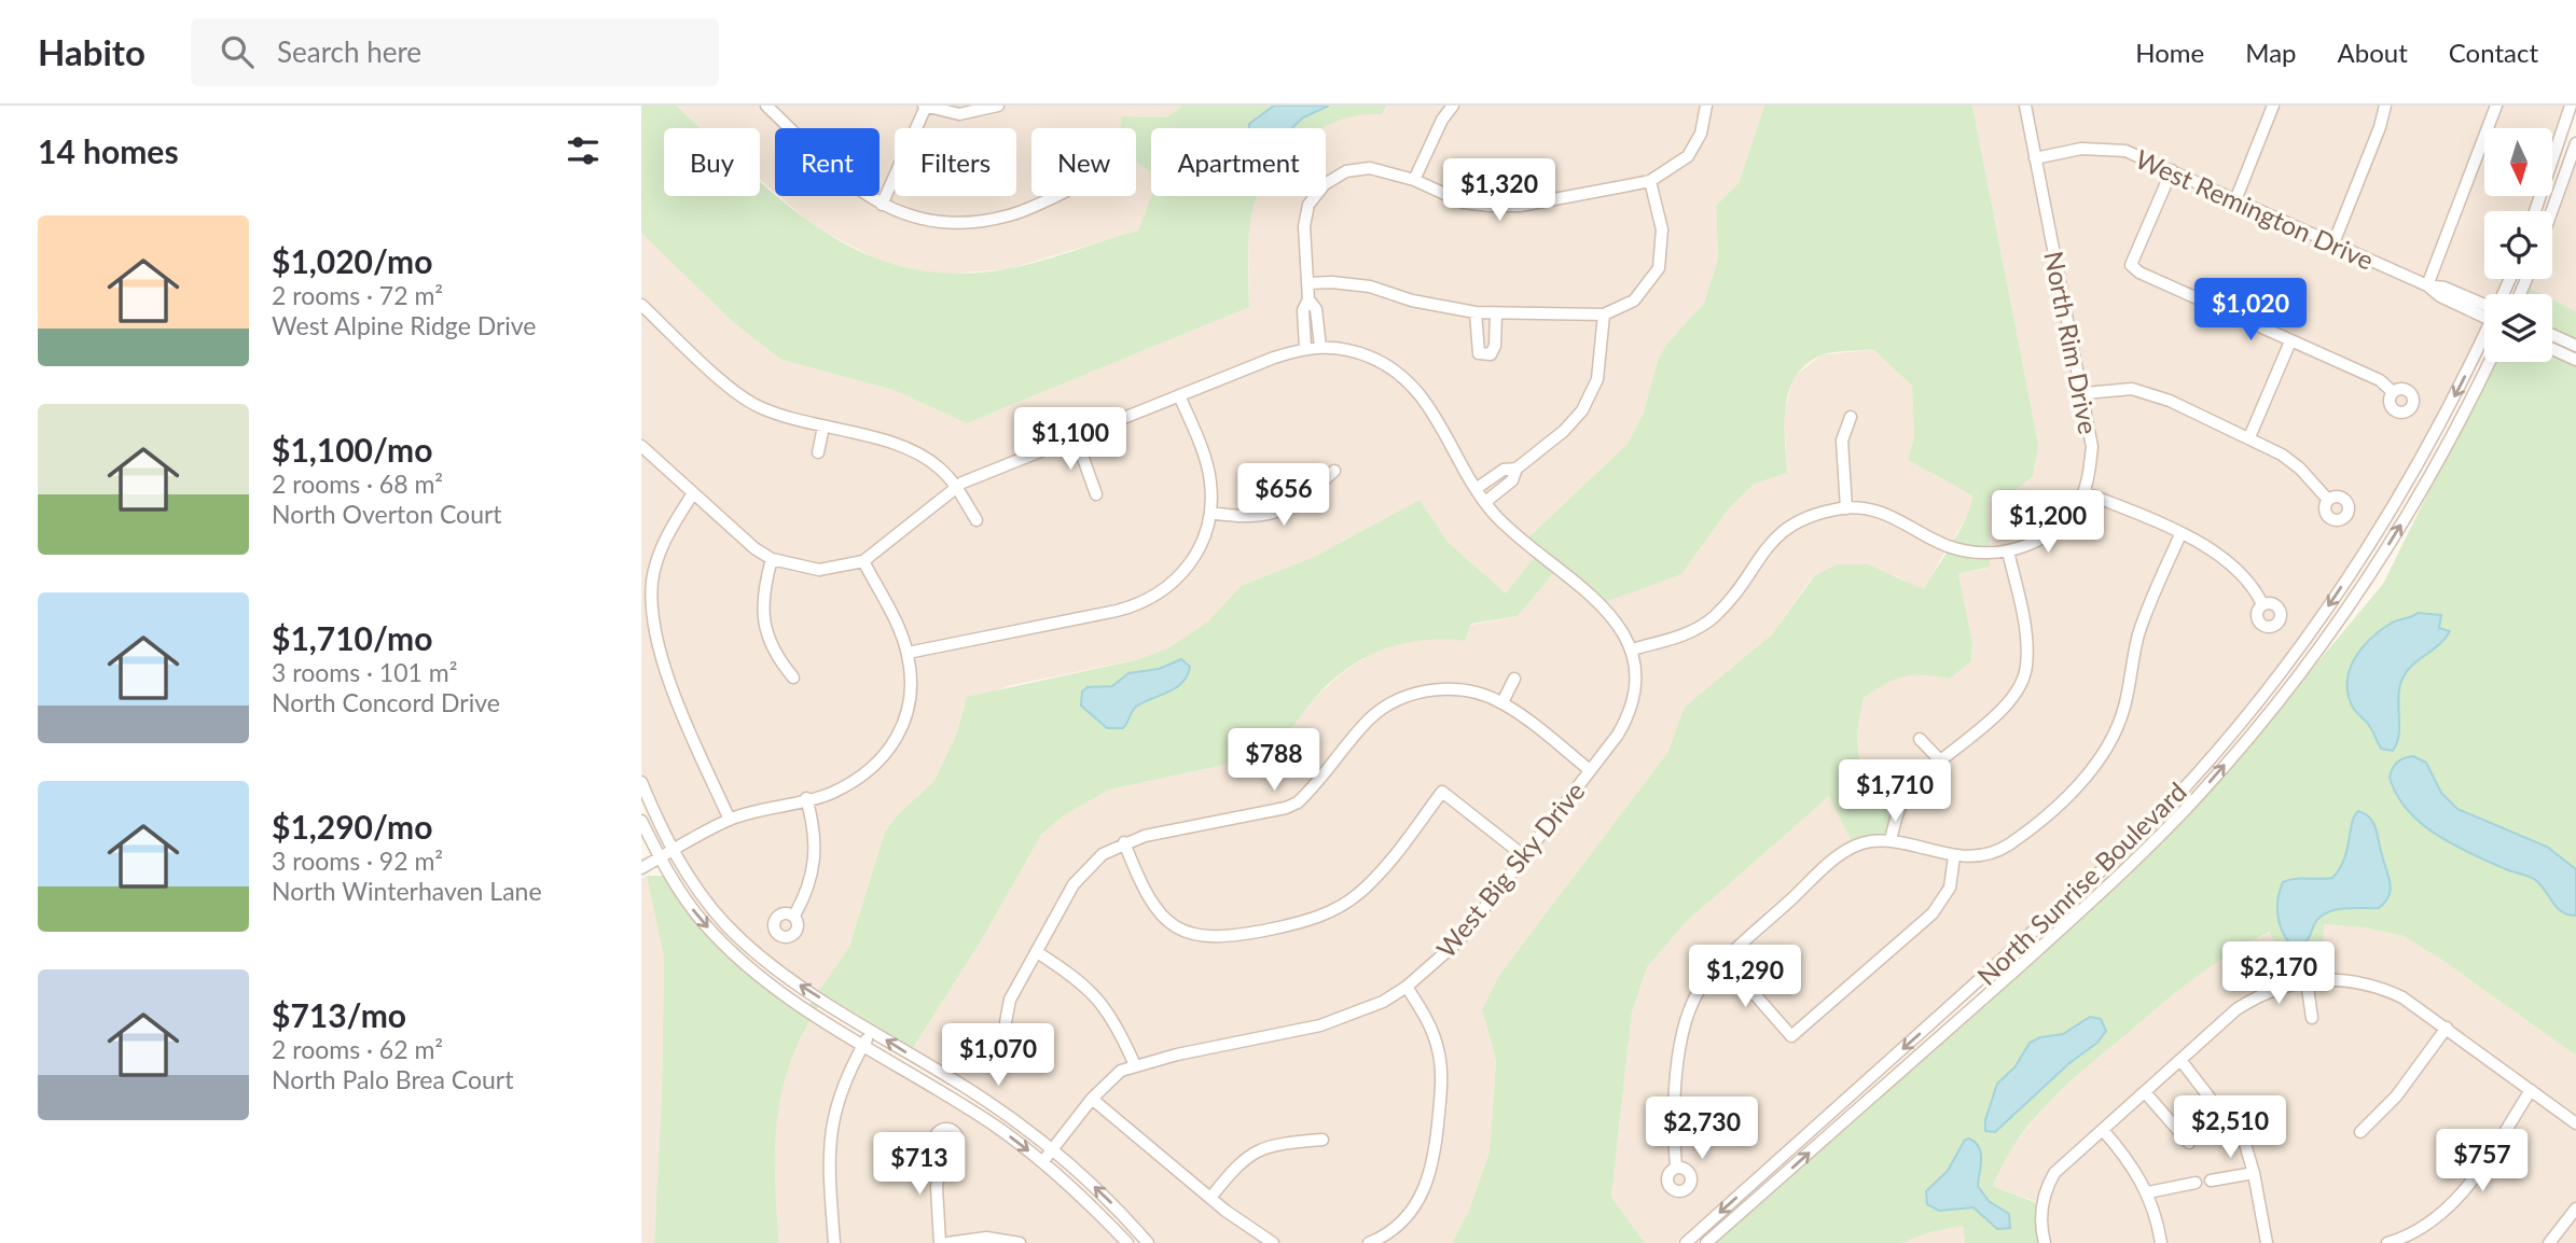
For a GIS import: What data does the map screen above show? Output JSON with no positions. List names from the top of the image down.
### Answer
{
  "streets": {
    "street": [
      "West Remington Drive",
      "North Rim Drive",
      "West Big Sky Drive",
      "North Sunrise Boulevard"
    ]
  },
  "crossings": [
    ["West Remington Drive", "North Rim Drive"],
    ["North Rim Drive", "West Big Sky Drive"]
  ],
  "north": "bottom",
  "page": {
    "header": "Habito",
    "search": "Search here",
    "nav": [
      "Home",
      "Map",
      "About",
      "Contact"
    ],
    "heading": "14 homes",
    "chip": [
      "Buy",
      "Rent",
      "Filters",
      "New",
      "Apartment"
    ],
    "price": [
      "$1,320",
      "$1,020",
      "$1,100",
      "$656",
      "$1,200",
      "$788",
      "$1,710",
      "$2,170",
      "$1,290",
      "$1,070",
      "$2,510",
      "$2,730",
      "$757",
      "$713"
    ],
    "list": [
      {
        "name": "$1,020/mo",
        "note": "2 rooms · 72 m² · West Alpine Ridge Drive"
      },
      {
        "name": "$1,100/mo",
        "note": "2 rooms · 68 m² · North Overton Court"
      },
      {
        "name": "$1,710/mo",
        "note": "3 rooms · 101 m² · North Concord Drive"
      },
      {
        "name": "$1,290/mo",
        "note": "3 rooms · 92 m² · North Winterhaven Lane"
      },
      {
        "name": "$713/mo",
        "note": "2 rooms · 62 m² · North Palo Brea Court"
      }
    ]
  }
}
